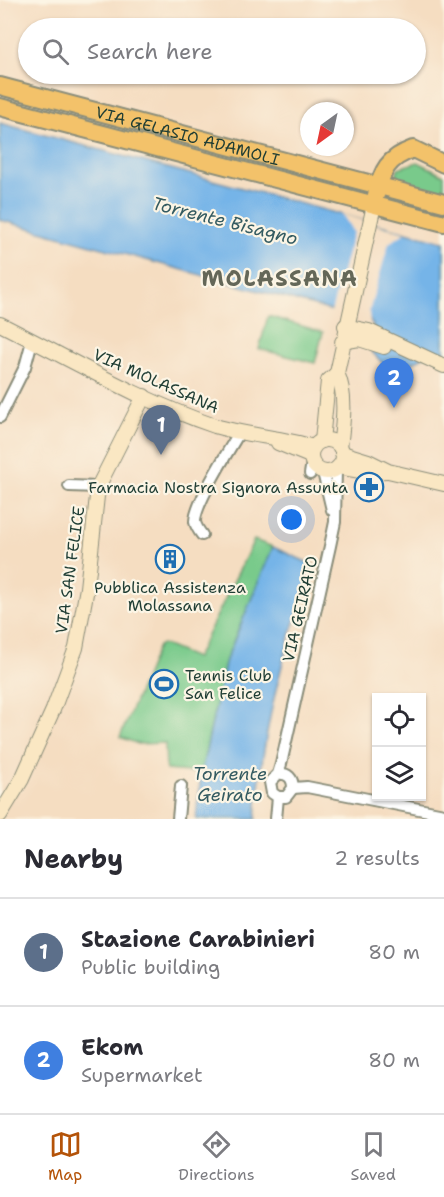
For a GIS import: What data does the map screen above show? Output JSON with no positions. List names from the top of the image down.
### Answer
{
  "streets": {
    "main road": ["VIA GELASIO ADAMOLI", "VIA MOLASSANA", "VIA SAN FELICE"],
    "street": ["VIA GEIRATO"]
  },
  "crossings": [
    ["VIA MOLASSANA", "VIA SAN FELICE"],
    ["VIA MOLASSANA", "VIA GEIRATO"]
  ],
  "districts": ["MOLASSANA"],
  "water": ["Torrente Bisagno", "Torrente Geirato"],
  "places": {
    "pharmacy": ["Farmacia Nostra Signora Assunta"],
    "building": ["Pubblica Assistenza Molassana"],
    "sports": ["Tennis Club San Felice"]
  },
  "north": "bottom left",
  "page": {
    "search": "Search here",
    "pins": ["2", "1"],
    "heading": ["Nearby", "2 results"],
    "list": [
      {
        "mark": "1",
        "name": "Stazione Carabinieri",
        "note": "Public building",
        "value": "80 m"
      },
      {
        "mark": "2",
        "name": "Ekom",
        "note": "Supermarket",
        "value": "80 m"
      }
    ],
    "nav": ["Map", "Directions", "Saved"]
  }
}
